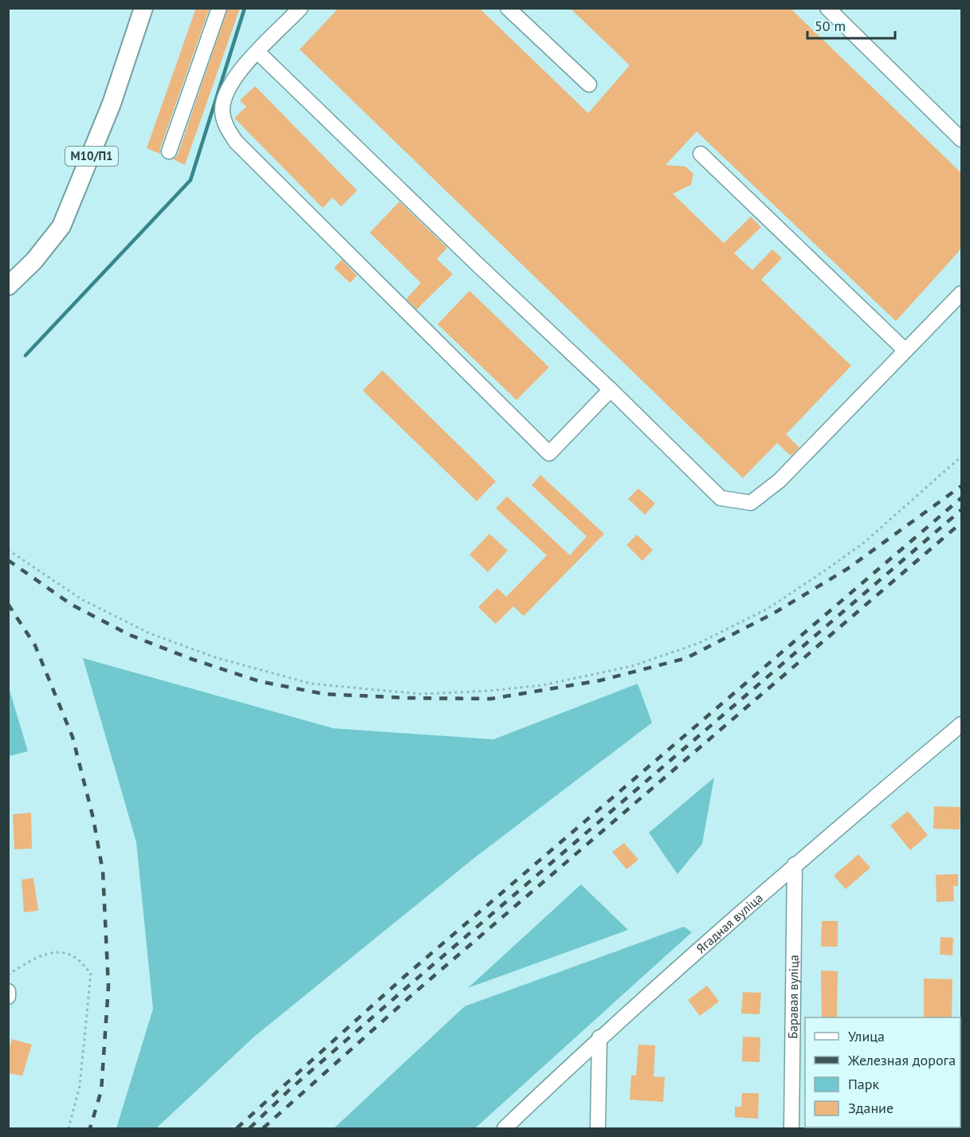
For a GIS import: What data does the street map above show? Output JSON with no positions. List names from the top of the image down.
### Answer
{
  "streets": {
    "main road": ["М10/П1"],
    "street": ["Ягадная вуліца", "Баравая вуліца"]
  },
  "crossings": [
    ["Ягадная вуліца", "Баравая вуліца"]
  ],
  "legend": [
    "Улица",
    "Железная дорога",
    "Парк",
    "Здание"
  ],
  "scale_bar": "50 m"
}
